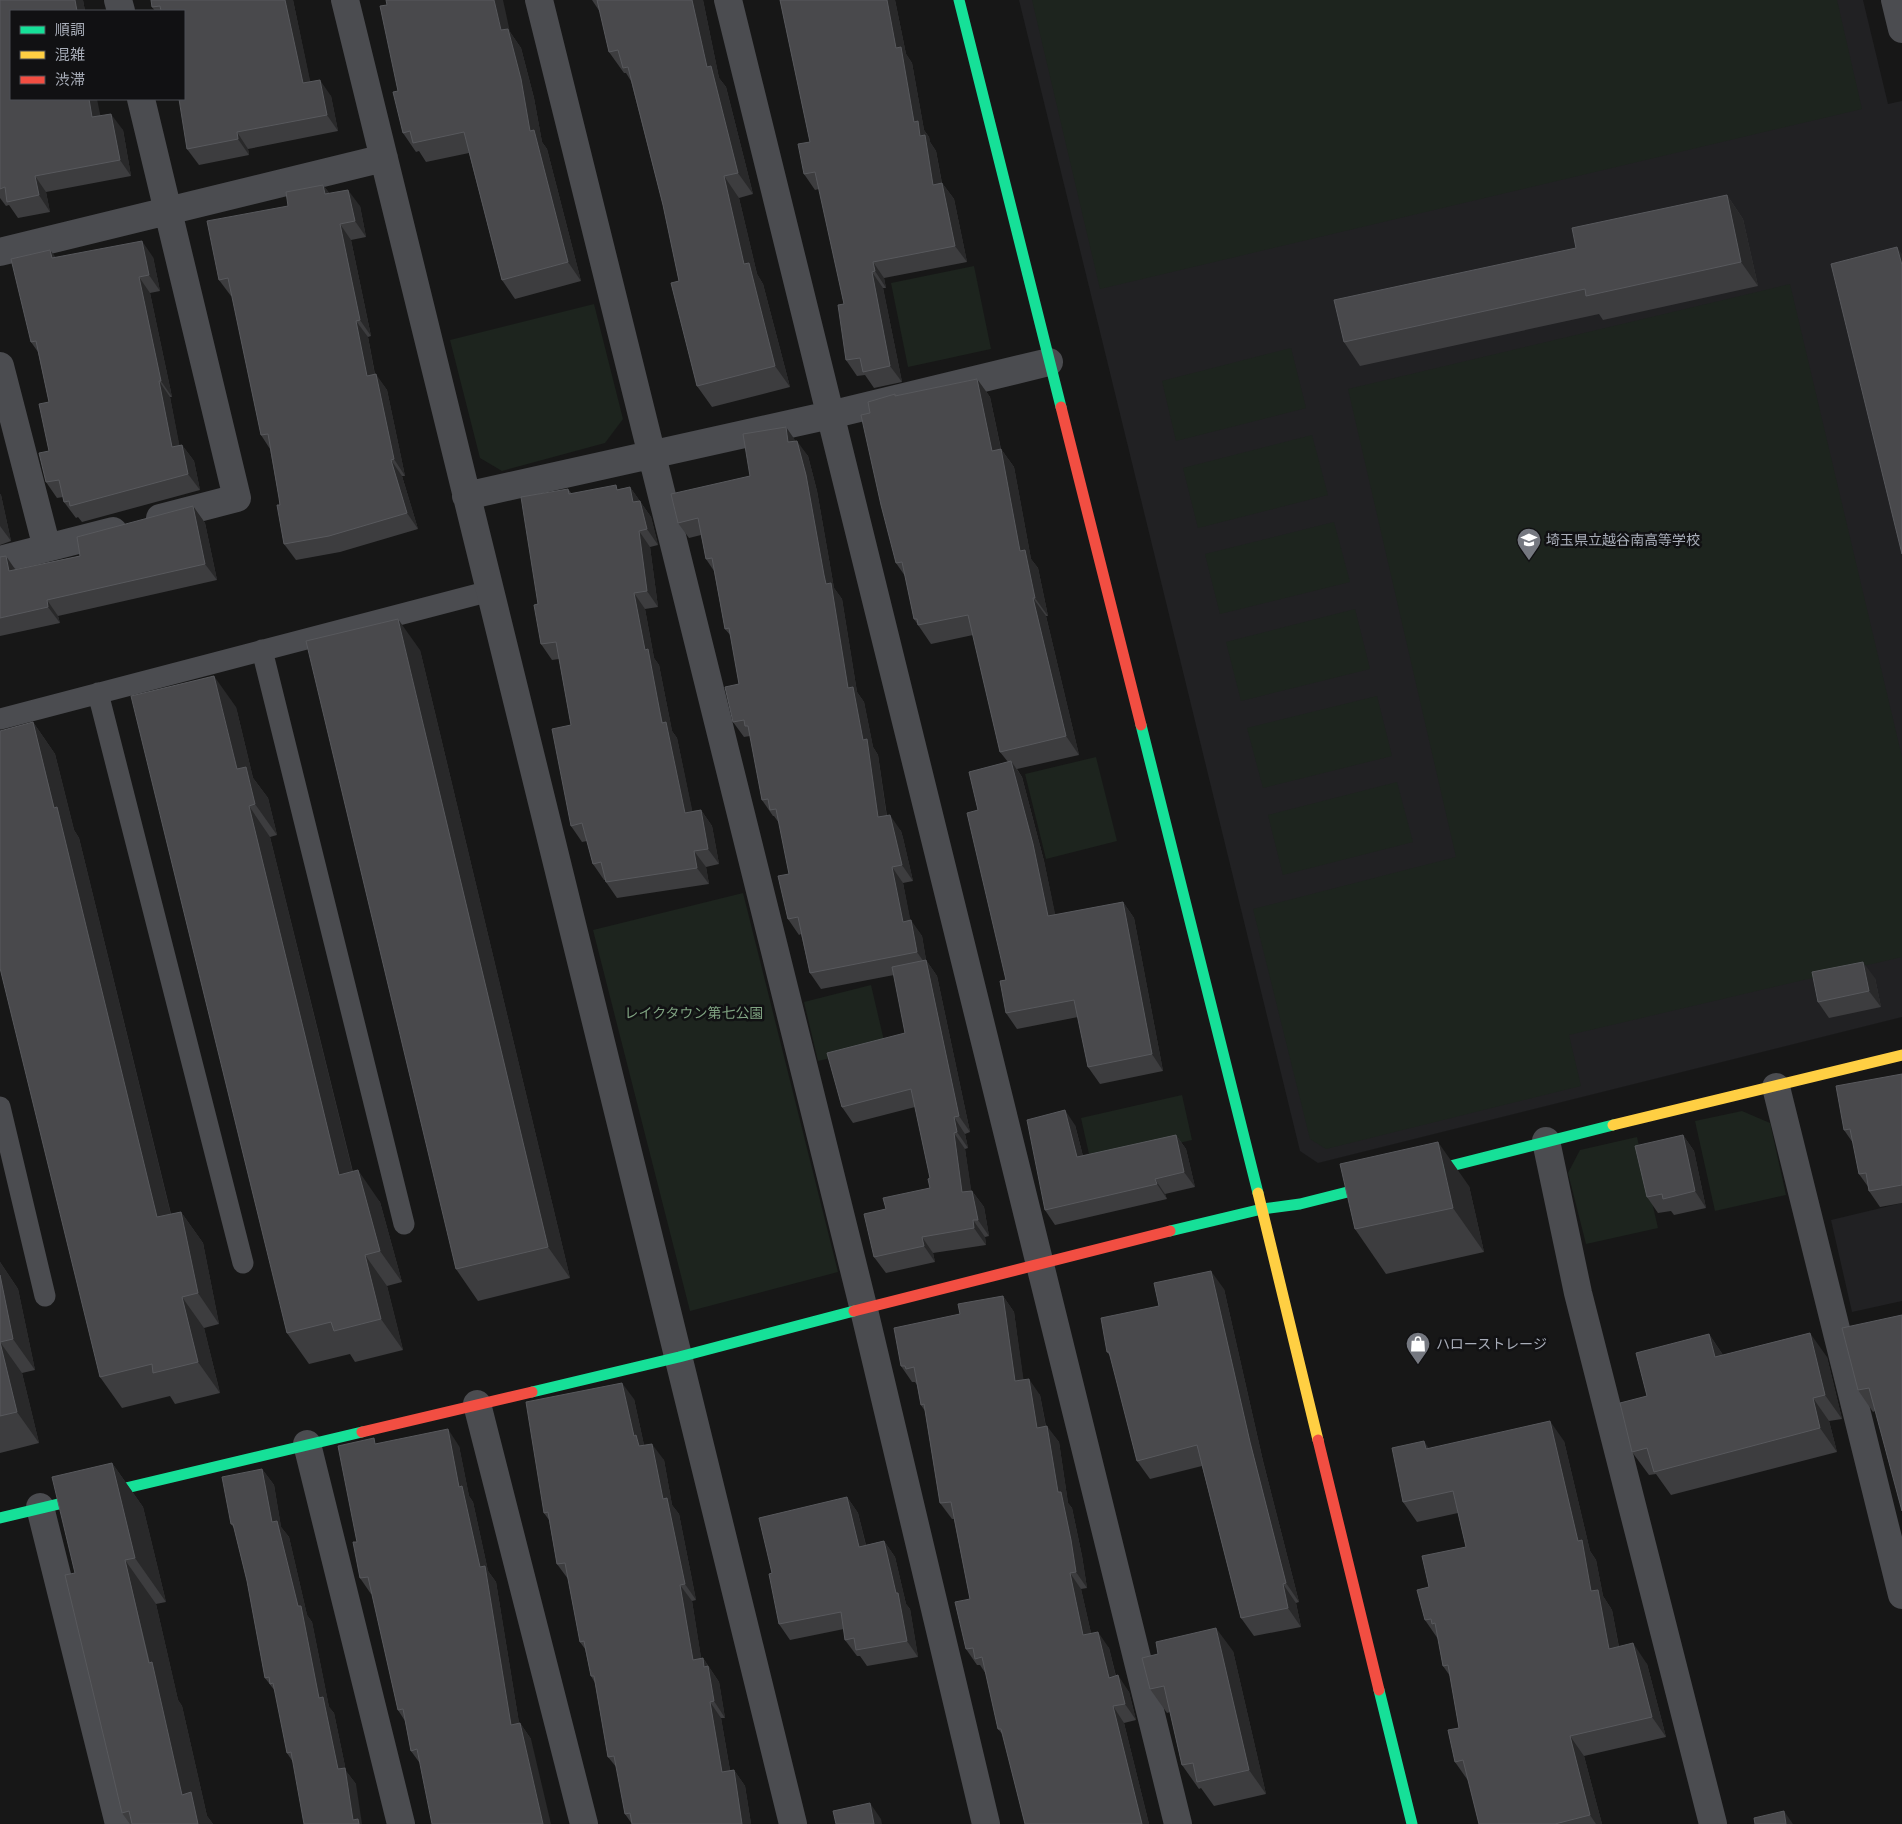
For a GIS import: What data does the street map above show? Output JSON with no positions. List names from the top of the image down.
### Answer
{
  "parks": ["レイクタウン第七公園"],
  "places": {
    "school or university": ["埼玉県立越谷南高等学校"],
    "shop": ["ハローストレージ"]
  },
  "legend": ["順調", "混雑", "渋滞"]
}
